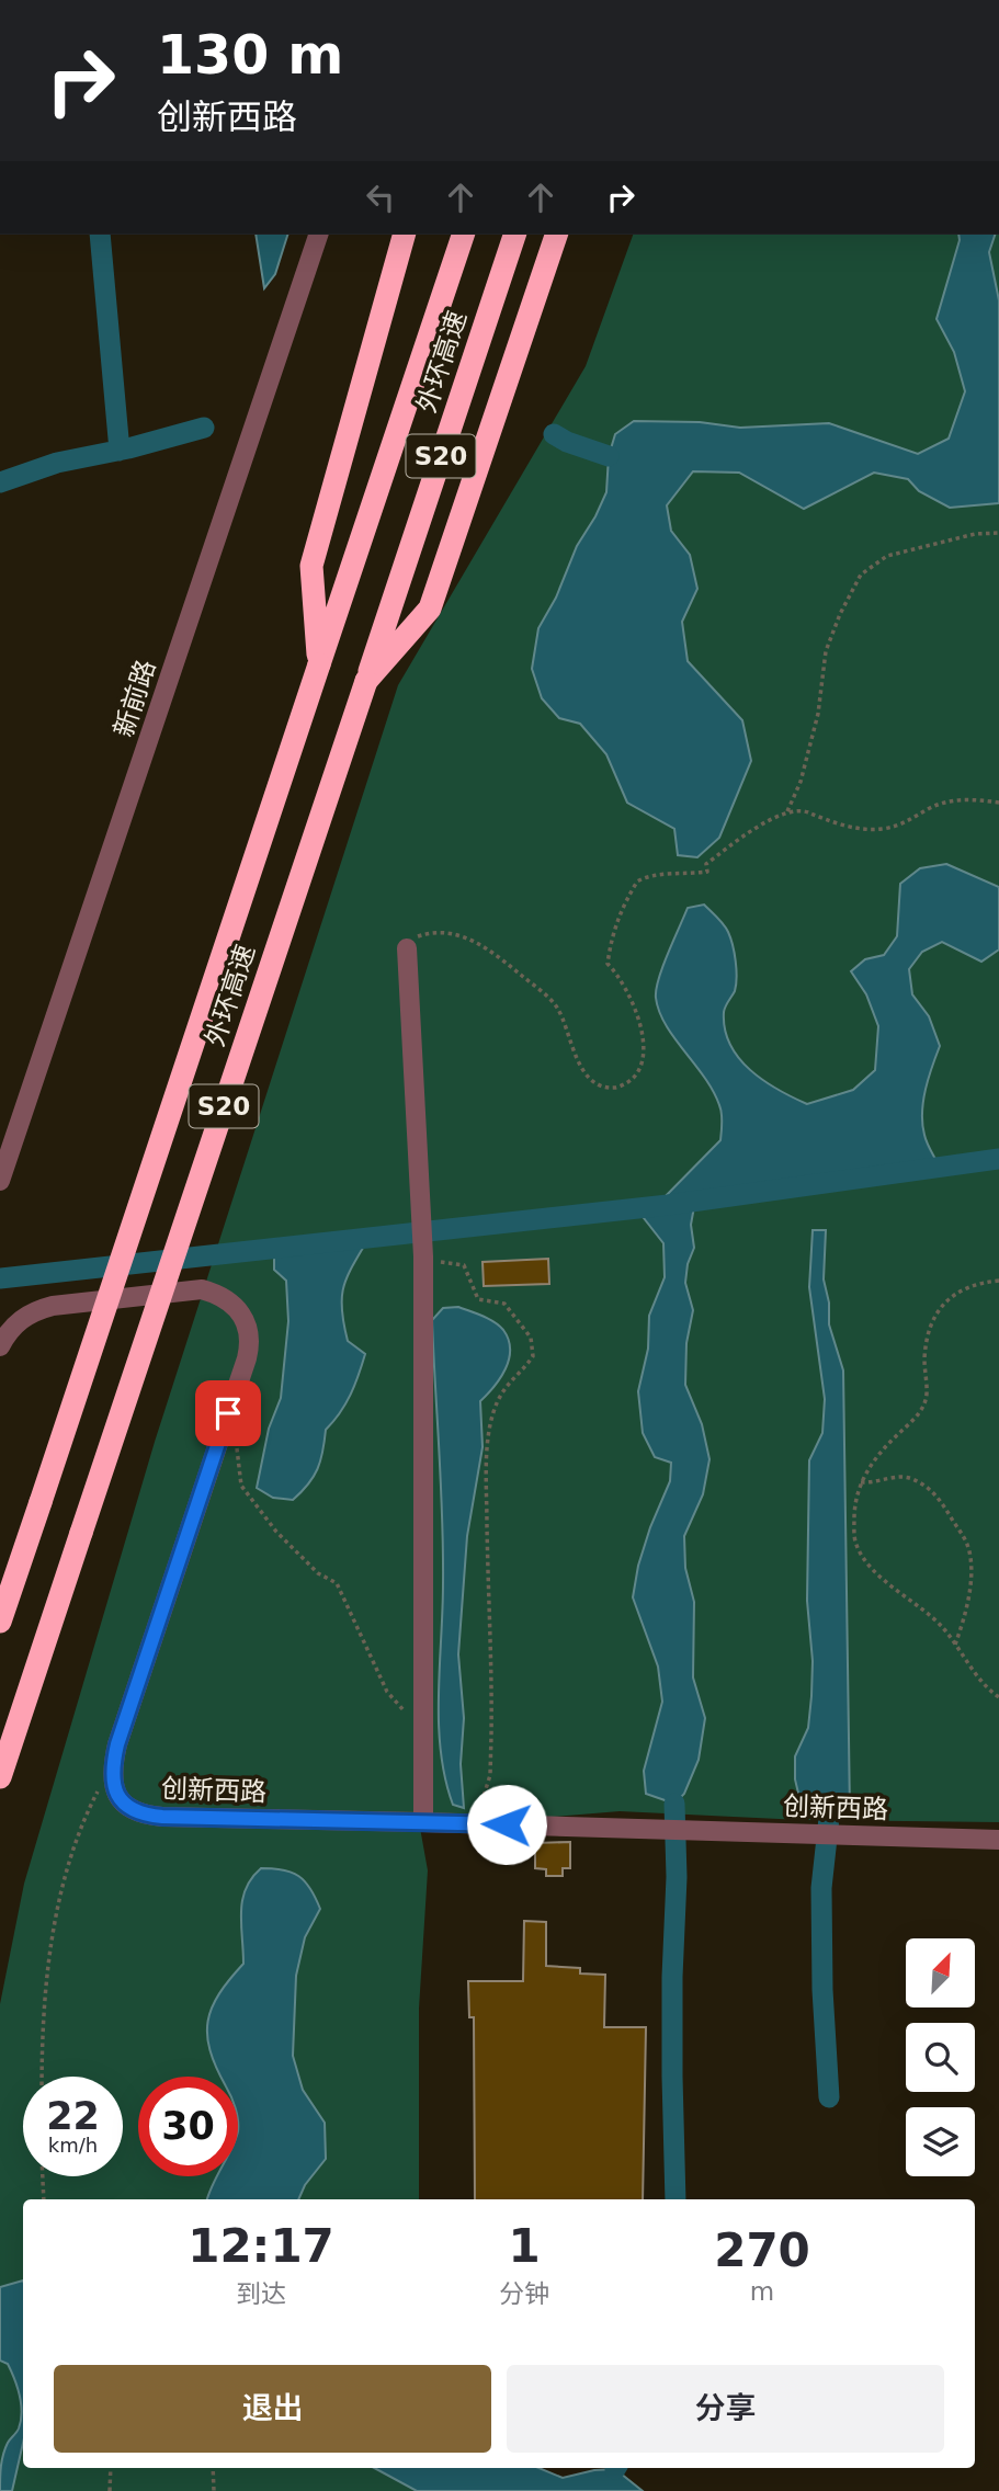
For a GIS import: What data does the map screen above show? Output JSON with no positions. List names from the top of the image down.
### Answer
{
  "streets": {
    "highway": ["外环高速", "S20"],
    "street": ["新前路", "创新西路"]
  },
  "north": "top right",
  "page": {
    "turn": ["130 m", "创新西路"],
    "speed": "22 km/h",
    "limit": "30",
    "eta": [
      "12:17",
      "到达",
      "1",
      "分钟",
      "270",
      "m"
    ],
    "buttons": ["退出", "分享"]
  }
}
